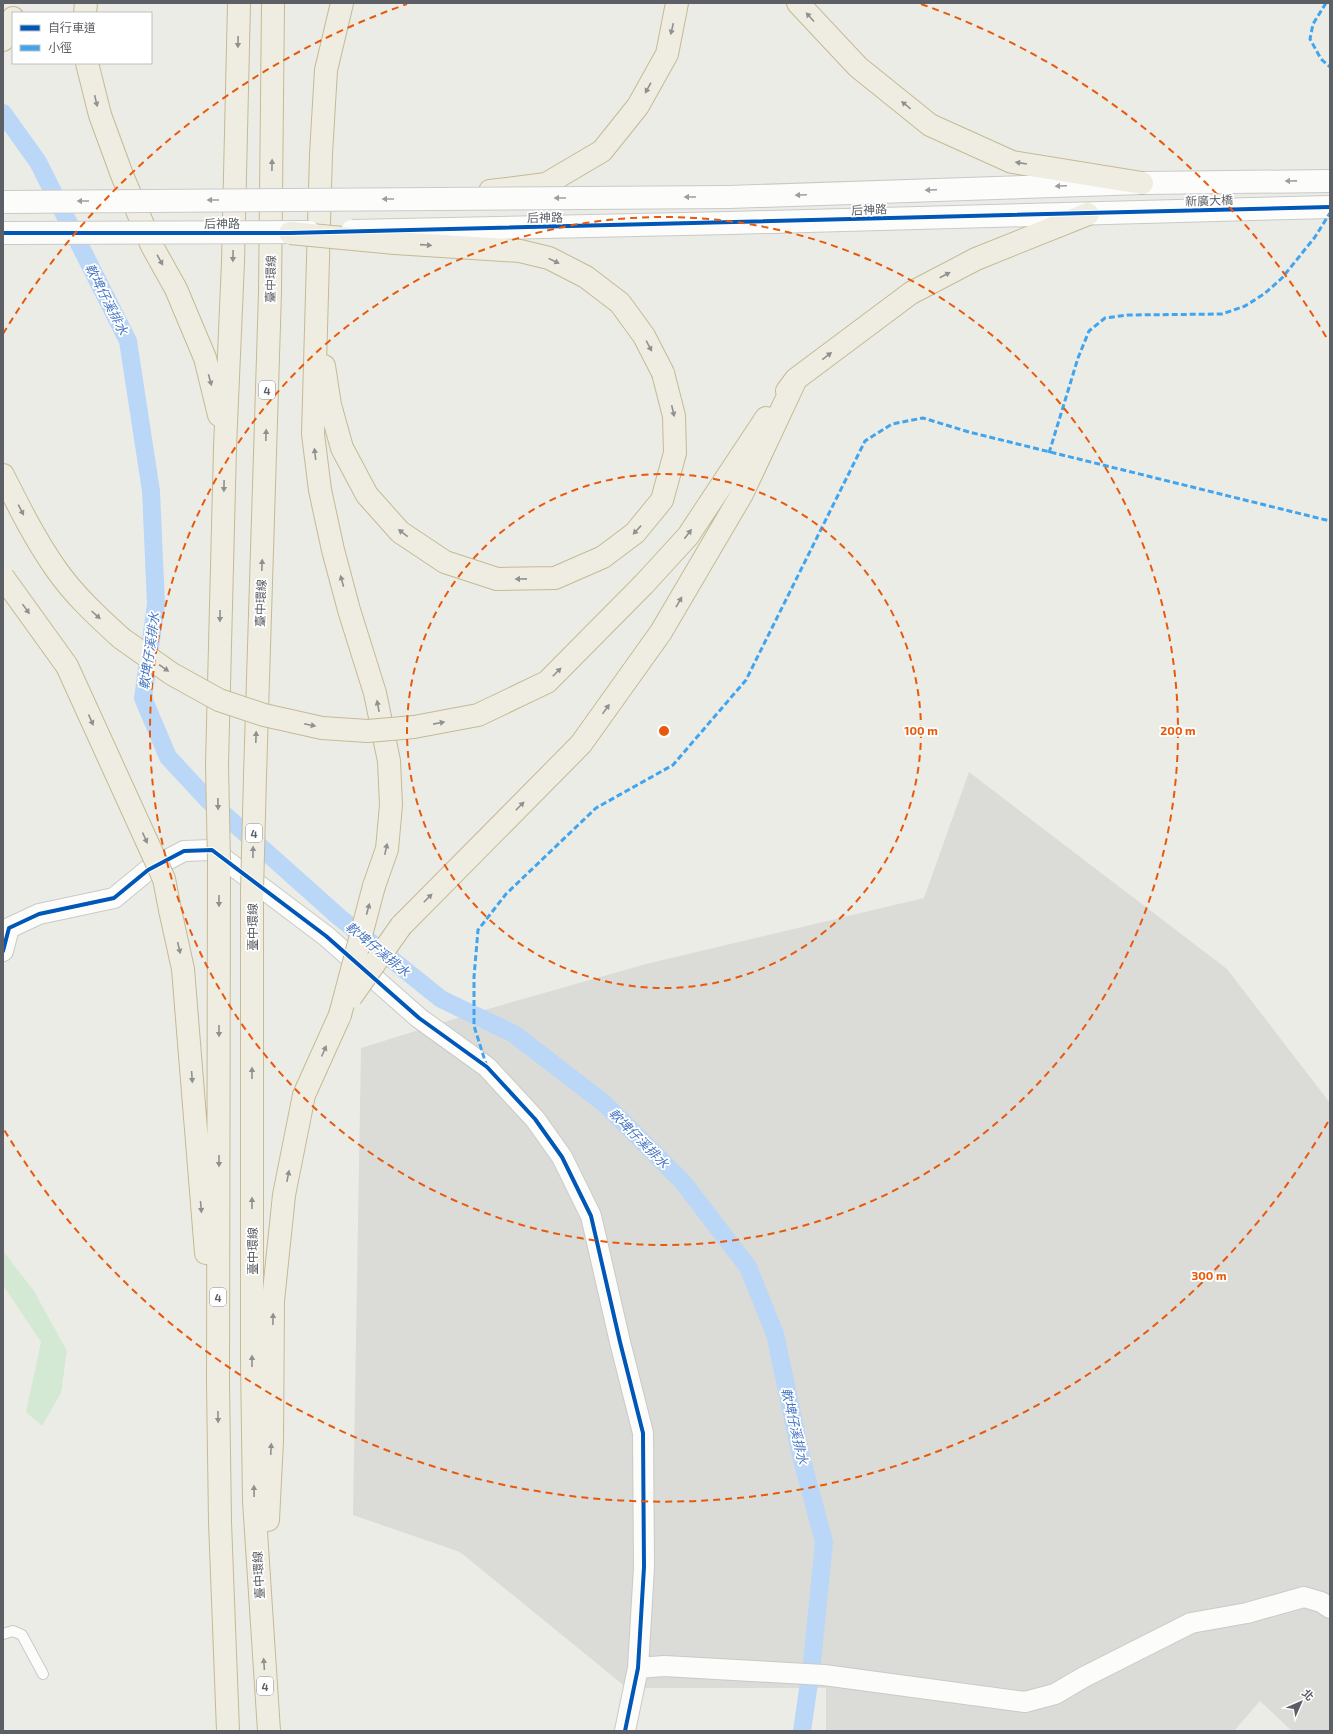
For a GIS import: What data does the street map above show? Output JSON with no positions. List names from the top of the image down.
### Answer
{
  "streets": {
    "highway": ["臺中環線", "4"],
    "street": ["新廣大橋", "后神路"]
  },
  "crossings": [
    ["新廣大橋", "后神路"]
  ],
  "water": ["軟埤仔溪排水"],
  "legend": ["自行車道", "小徑"],
  "north": "top right",
  "rings": ["100 m", "200 m", "300 m"]
}
